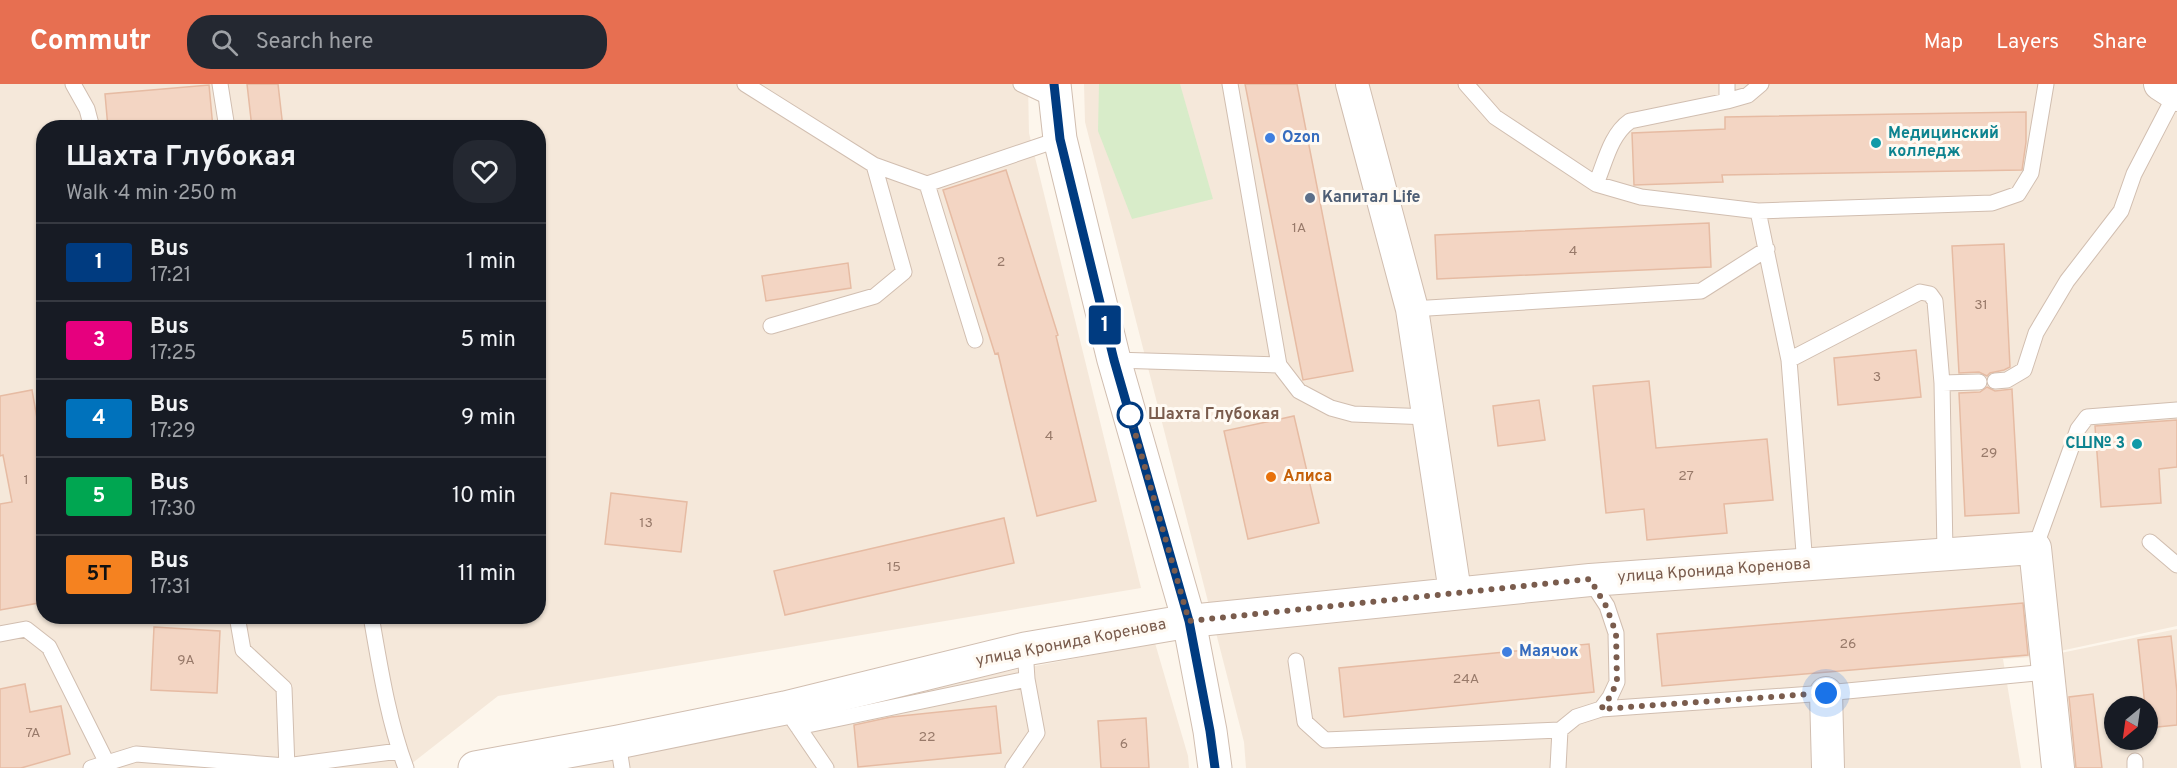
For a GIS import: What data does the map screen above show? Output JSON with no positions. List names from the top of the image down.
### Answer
{
  "streets": {
    "street": ["улица Кронида Коренова"]
  },
  "places": [
    "Ozon",
    "Медицинский колледж",
    "Капитал Life",
    "Шахта Глубокая",
    "СШ№ 3",
    "Алиса",
    "Маячок"
  ],
  "lines": ["bus line 1"],
  "house_numbers": [
    "1А",
    "4",
    "2",
    "31",
    "3",
    "4",
    "29",
    "27",
    "1",
    "13",
    "15",
    "26",
    "9А",
    "24А",
    "7А",
    "22",
    "6"
  ],
  "north": "bottom left",
  "page": {
    "header": "Commutr",
    "search": "Search here",
    "nav": ["Map", "Layers", "Share"],
    "on_map": "1",
    "heading": ["Шахта Глубокая", "Walk · 4 min · 250 m"],
    "list": [
      {
        "mark": "1",
        "name": "Bus",
        "note": "17:21",
        "value": "1 min"
      },
      {
        "mark": "3",
        "name": "Bus",
        "note": "17:25",
        "value": "5 min"
      },
      {
        "mark": "4",
        "name": "Bus",
        "note": "17:29",
        "value": "9 min"
      },
      {
        "mark": "5",
        "name": "Bus",
        "note": "17:30",
        "value": "10 min"
      },
      {
        "mark": "5Т",
        "name": "Bus",
        "note": "17:31",
        "value": "11 min"
      }
    ]
  }
}
